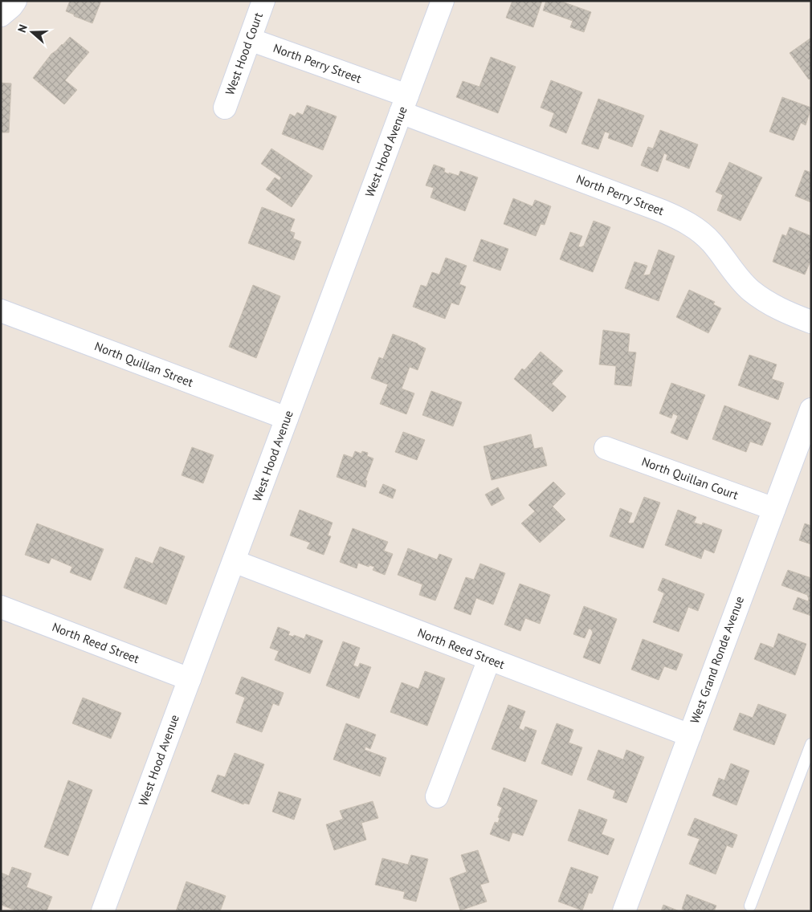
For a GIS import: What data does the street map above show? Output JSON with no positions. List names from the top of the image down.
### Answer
{
  "streets": {
    "street": [
      "West Hood Court",
      "North Perry Street",
      "West Hood Avenue",
      "North Quillan Street",
      "North Quillan Court",
      "North Reed Street",
      "West Grand Ronde Avenue"
    ]
  },
  "crossings": [
    ["West Hood Court", "North Perry Street"],
    ["North Perry Street", "West Hood Avenue"],
    ["West Hood Avenue", "North Quillan Street"],
    ["West Hood Avenue", "North Reed Street"],
    ["North Quillan Court", "West Grand Ronde Avenue"],
    ["North Reed Street", "West Grand Ronde Avenue"]
  ],
  "north": "left"
}
